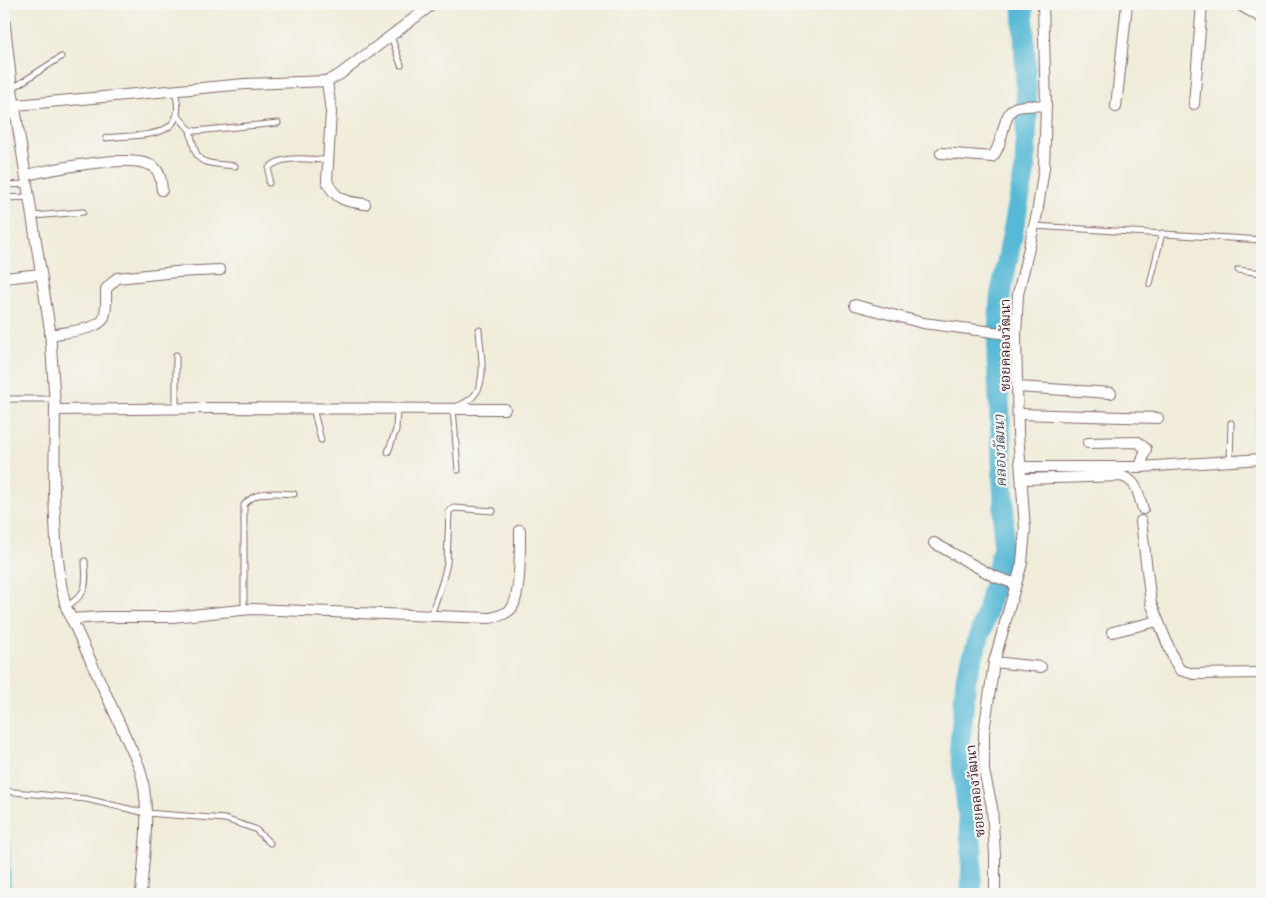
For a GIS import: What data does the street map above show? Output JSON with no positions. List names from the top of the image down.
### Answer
{
  "streets": {
    "street": ["ซอยคลองวัฒนา"]
  },
  "water": ["คลองวัฒนา"]
}
